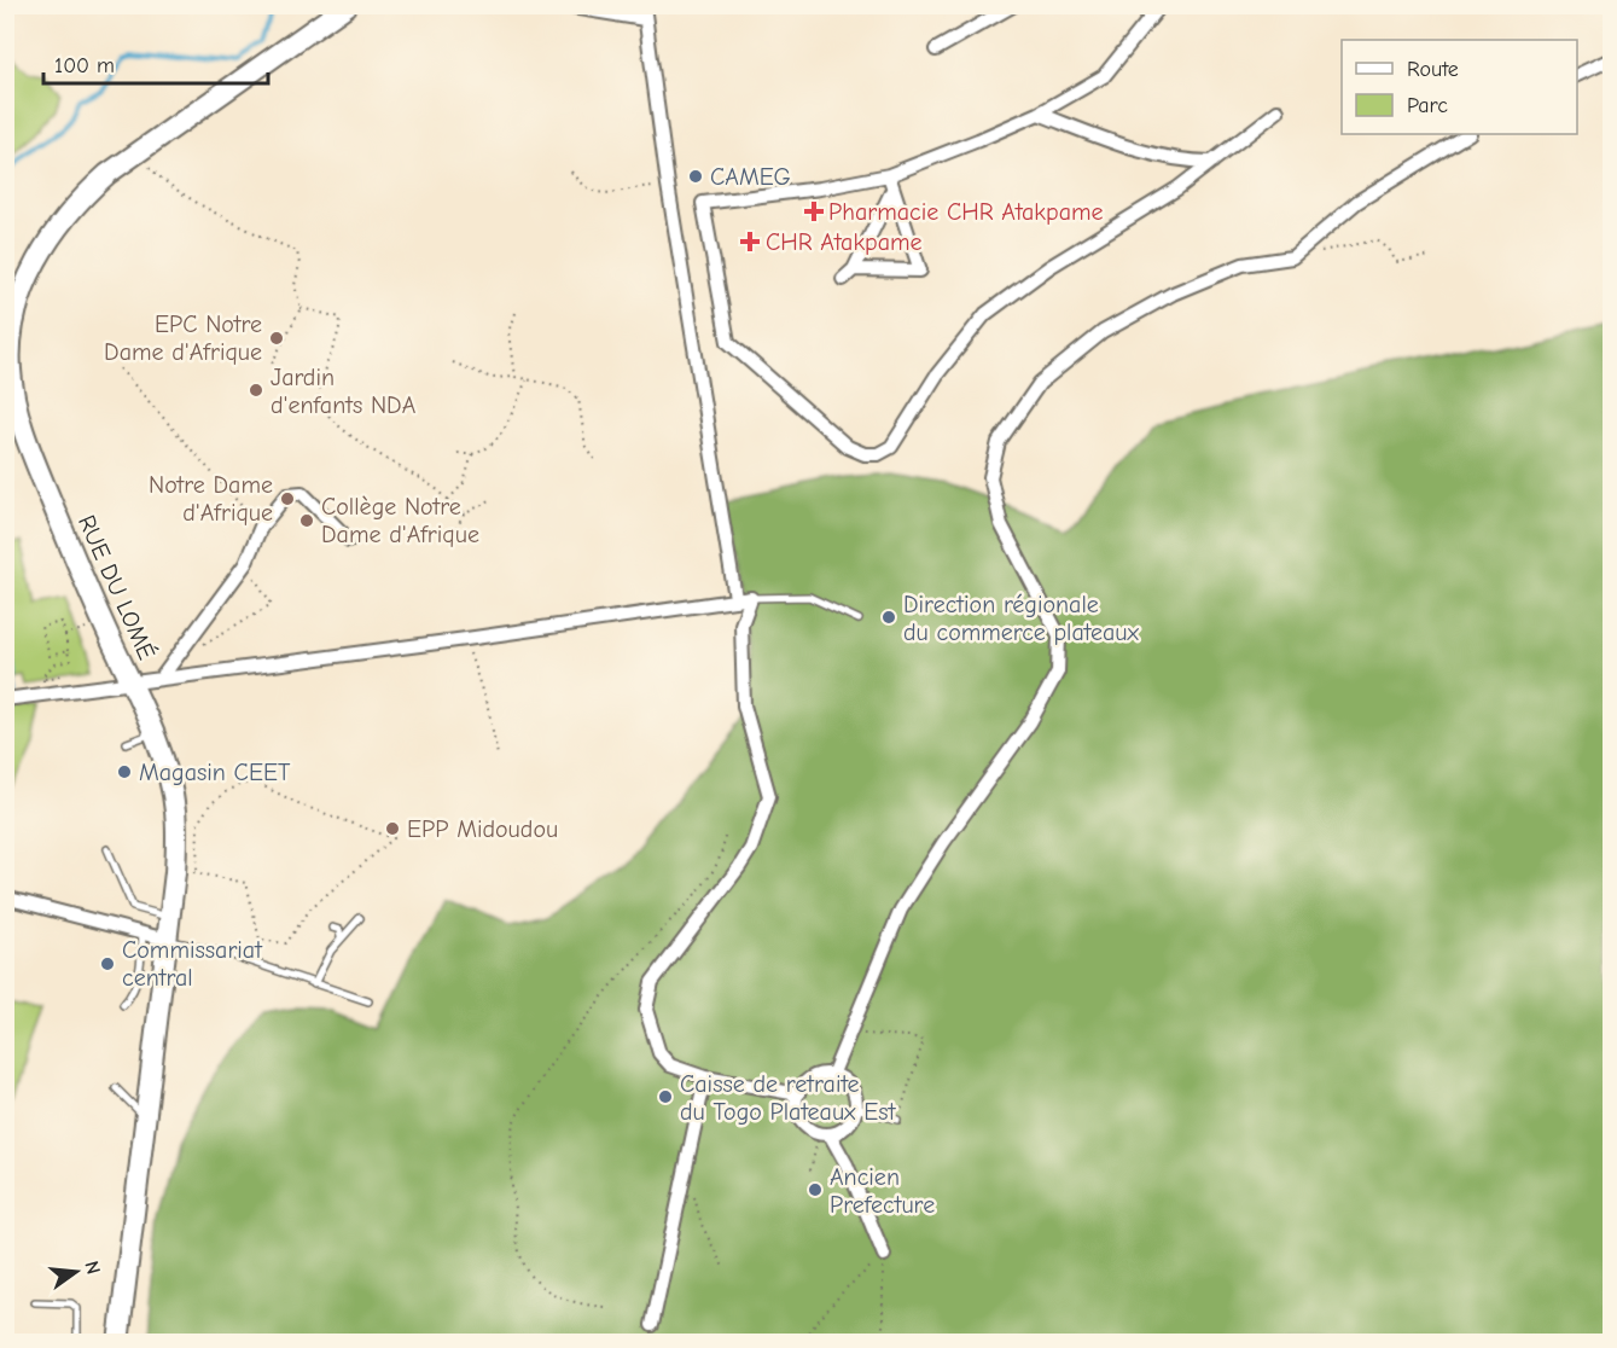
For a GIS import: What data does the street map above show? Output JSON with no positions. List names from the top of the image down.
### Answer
{
  "streets": {
    "main road": ["RUE DU LOMÉ"]
  },
  "places": {
    "other": [
      "CAMEG",
      "EPC Notre Dame d'Afrique",
      "Jardin d'enfants NDA",
      "Notre Dame d'Afrique",
      "Collège Notre Dame d'Afrique",
      "Direction régionale du commerce plateaux",
      "Magasin CEET",
      "EPP Midoudou",
      "Commissariat central",
      "Caisse de retraite du Togo Plateaux Est",
      "Ancien Prefecture"
    ],
    "health": ["Pharmacie CHR Atakpame", "CHR Atakpame"]
  },
  "legend": ["Route", "Parc"],
  "scale_bar": "100 m",
  "north": "right"
}
